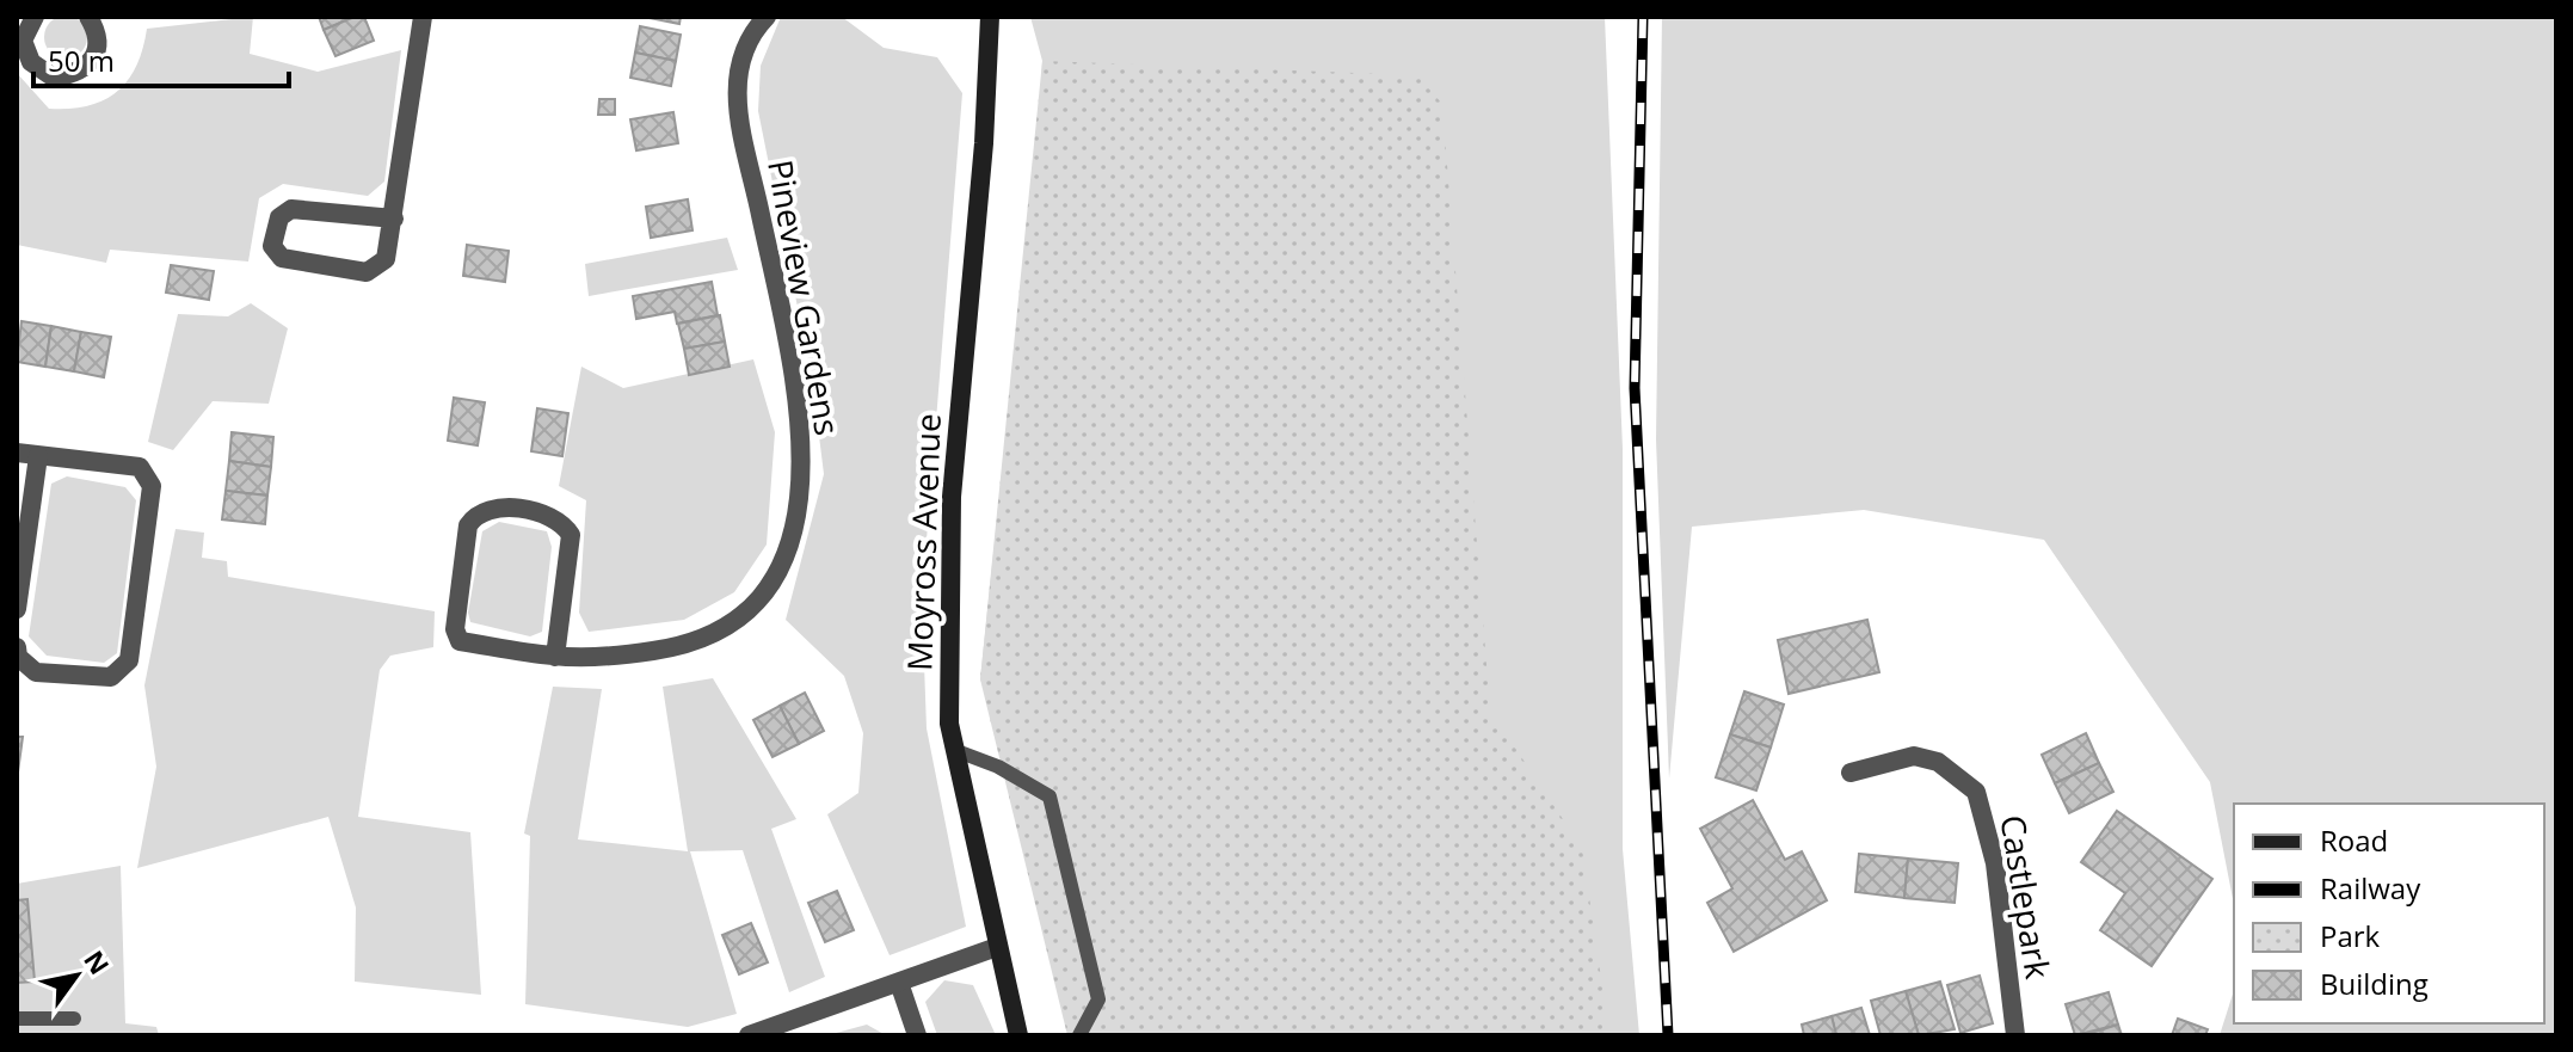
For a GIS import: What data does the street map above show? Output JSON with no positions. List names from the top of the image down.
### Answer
{
  "streets": {
    "street": ["Pineview Gardens", "Moyross Avenue", "Castlepark"]
  },
  "legend": [
    "Road",
    "Railway",
    "Park",
    "Building"
  ],
  "scale_bar": "50 m",
  "north": "top right"
}
